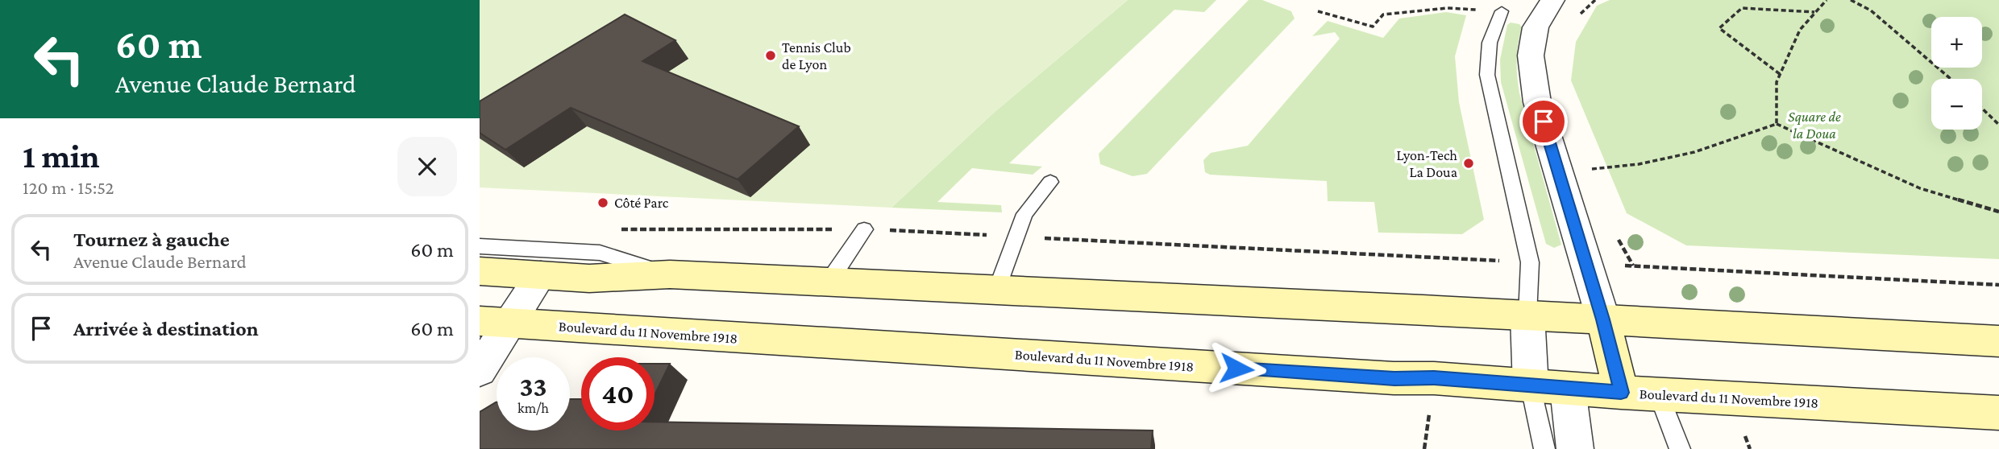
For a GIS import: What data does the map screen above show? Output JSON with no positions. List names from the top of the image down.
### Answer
{
  "streets": {
    "street": ["Boulevard du 11 Novembre 1918"]
  },
  "parks": ["Square de la Doua"],
  "places": ["Tennis Club de Lyon", "Lyon-Tech La Doua", "Côté Parc"],
  "page": {
    "turn": ["60 m", "Avenue Claude Bernard"],
    "map_buttons": ["+", "−"],
    "heading": ["1 min", "120 m · 15:52"],
    "list": [
      {
        "name": "Tournez à gauche",
        "note": "Avenue Claude Bernard",
        "value": "60 m"
      },
      {
        "name": "Arrivée à destination",
        "value": "60 m"
      }
    ],
    "speed": "33 km/h",
    "limit": "40"
  }
}
